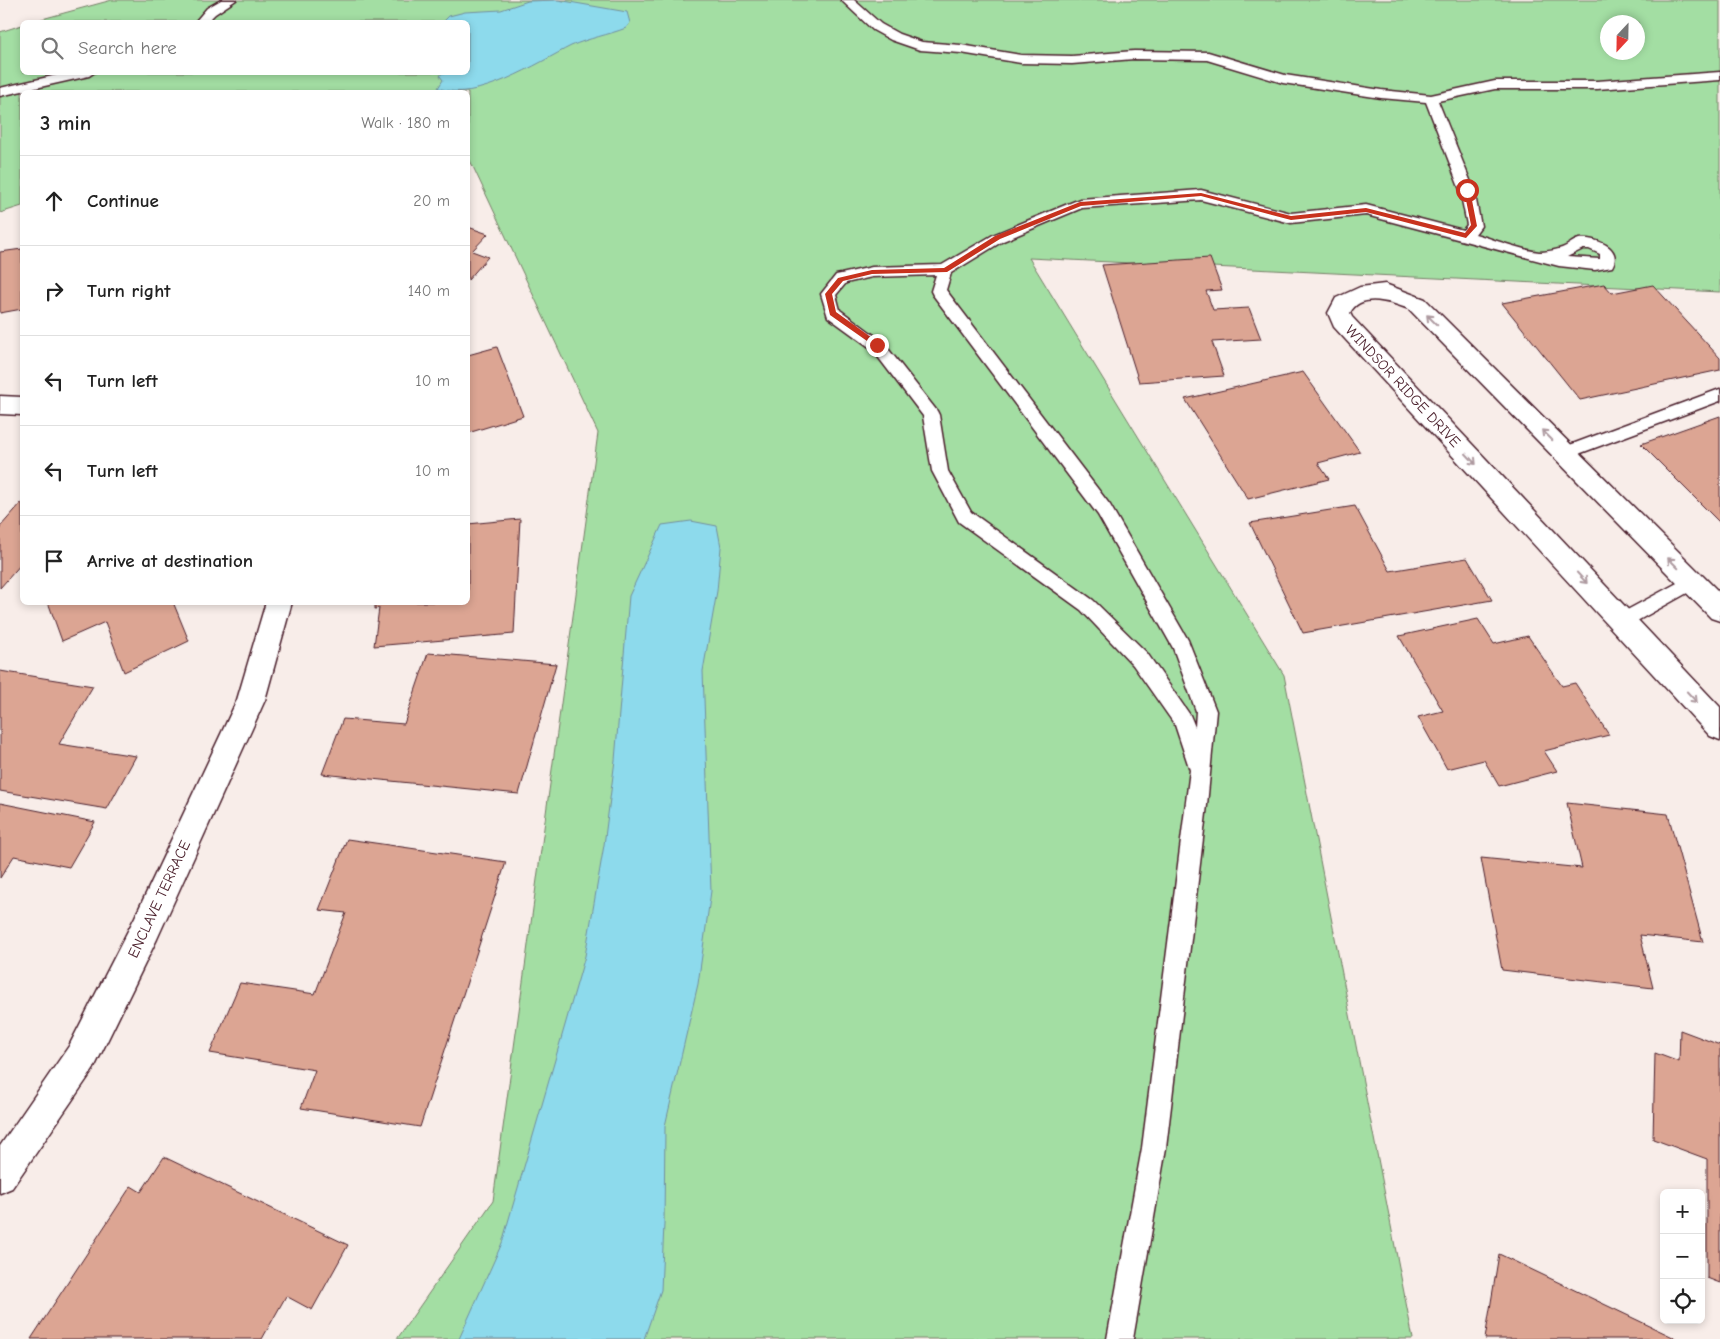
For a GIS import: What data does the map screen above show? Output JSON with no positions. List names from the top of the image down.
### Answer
{
  "streets": {
    "street": ["WINDSOR RIDGE DRIVE", "ENCLAVE TERRACE"]
  },
  "north": "bottom",
  "page": {
    "search": "Search here",
    "heading": ["3 min", "Walk · 180 m"],
    "list": [
      ["Continue", "20 m"],
      ["Turn right", "140 m"],
      ["Turn left", "10 m"],
      ["Turn left", "10 m"],
      "Arrive at destination"
    ],
    "map_buttons": ["+", "−"]
  }
}
